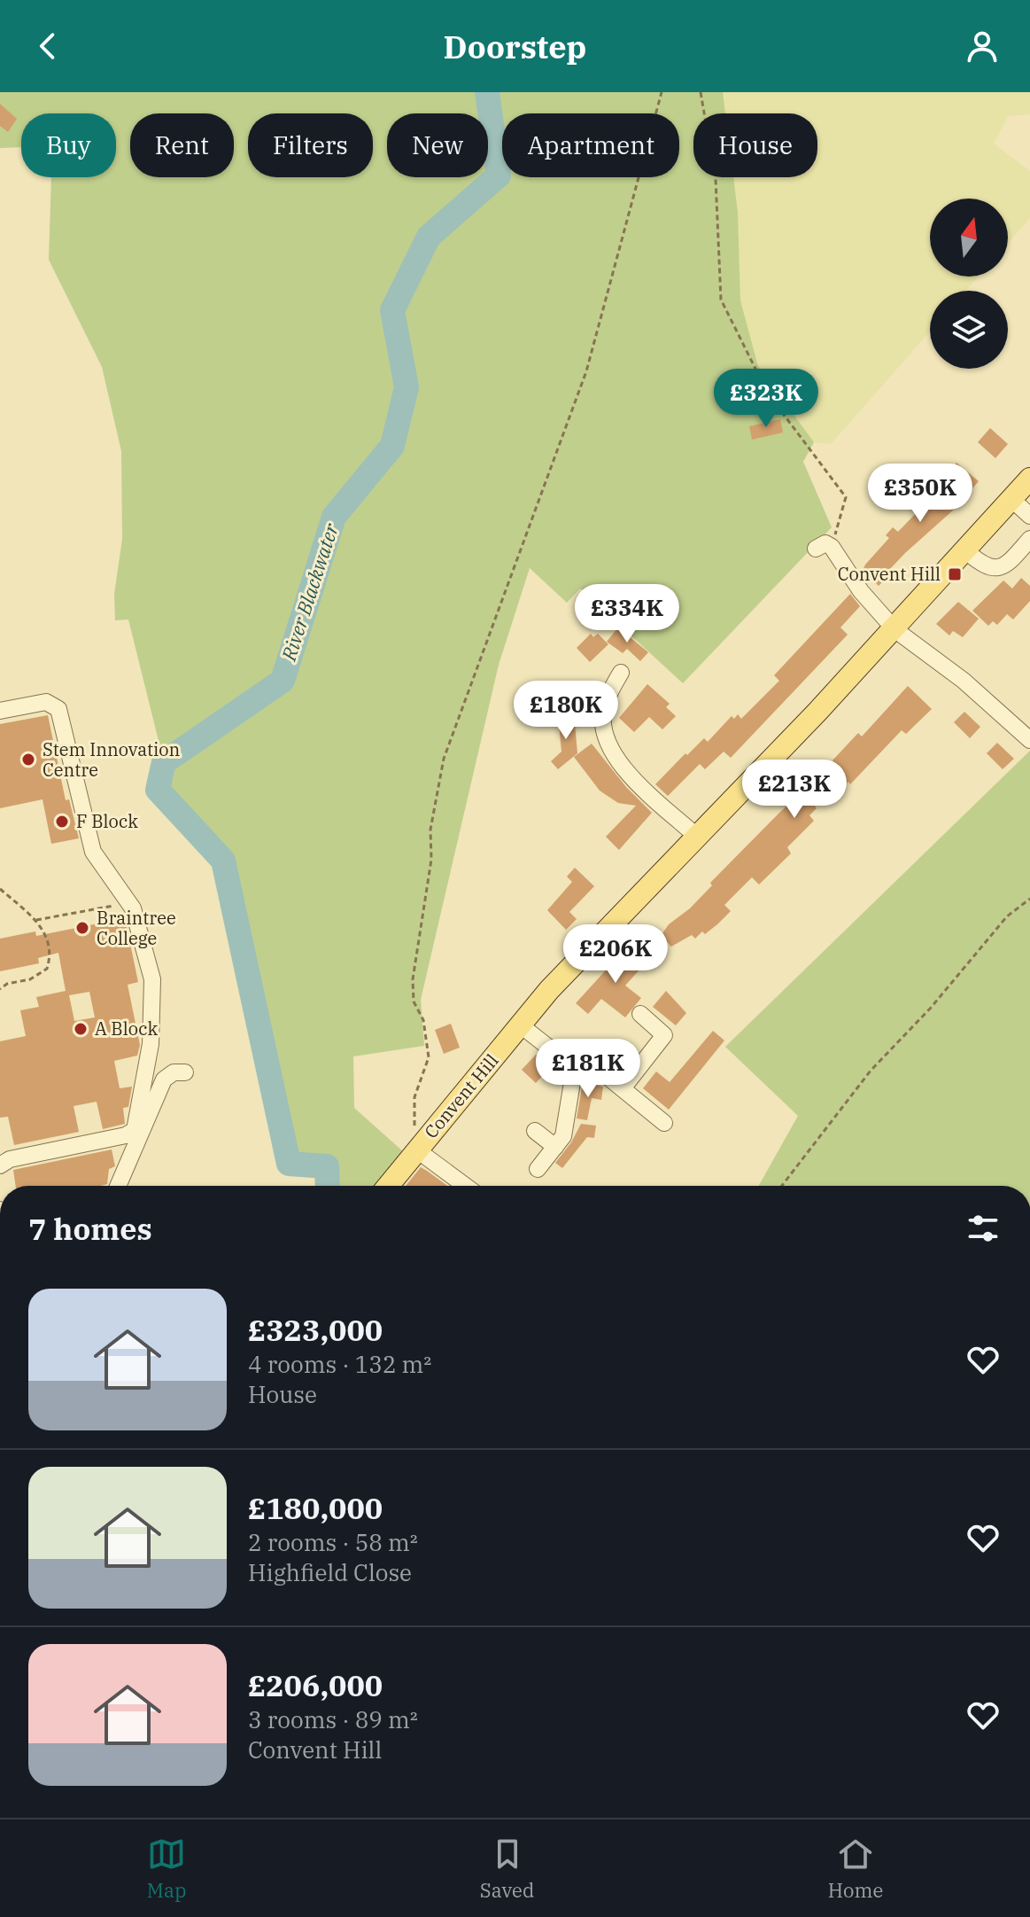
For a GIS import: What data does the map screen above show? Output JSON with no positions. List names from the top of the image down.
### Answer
{
  "streets": {
    "main road": ["Convent Hill"]
  },
  "water": ["River Blackwater"],
  "places": {
    "transit": ["Convent Hill"],
    "other": [
      "Stem Innovation Centre",
      "F Block",
      "Braintree College",
      "A Block"
    ]
  },
  "north": "top",
  "page": {
    "header": "Doorstep",
    "chip": [
      "Buy",
      "Rent",
      "Filters",
      "New",
      "Apartment",
      "House"
    ],
    "price": [
      "£323K",
      "£350K",
      "£334K",
      "£180K",
      "£213K",
      "£206K",
      "£181K"
    ],
    "heading": "7 homes",
    "list": [
      {
        "name": "£323,000",
        "note": "4 rooms · 132 m² · House"
      },
      {
        "name": "£180,000",
        "note": "2 rooms · 58 m² · Highfield Close"
      },
      {
        "name": "£206,000",
        "note": "3 rooms · 89 m² · Convent Hill"
      }
    ],
    "tabs": ["Map", "Saved", "Home"]
  }
}
